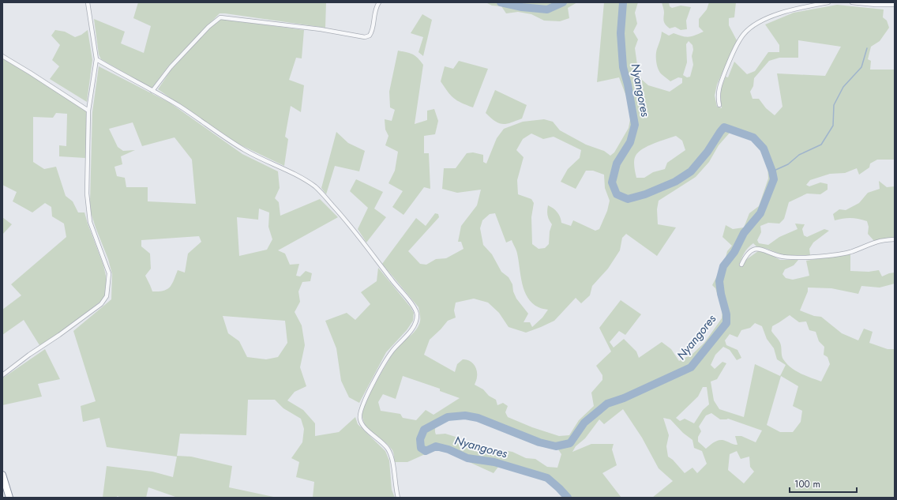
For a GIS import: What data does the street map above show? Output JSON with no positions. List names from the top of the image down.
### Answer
{
  "water": ["Nyangores"],
  "scale_bar": "100 m"
}
